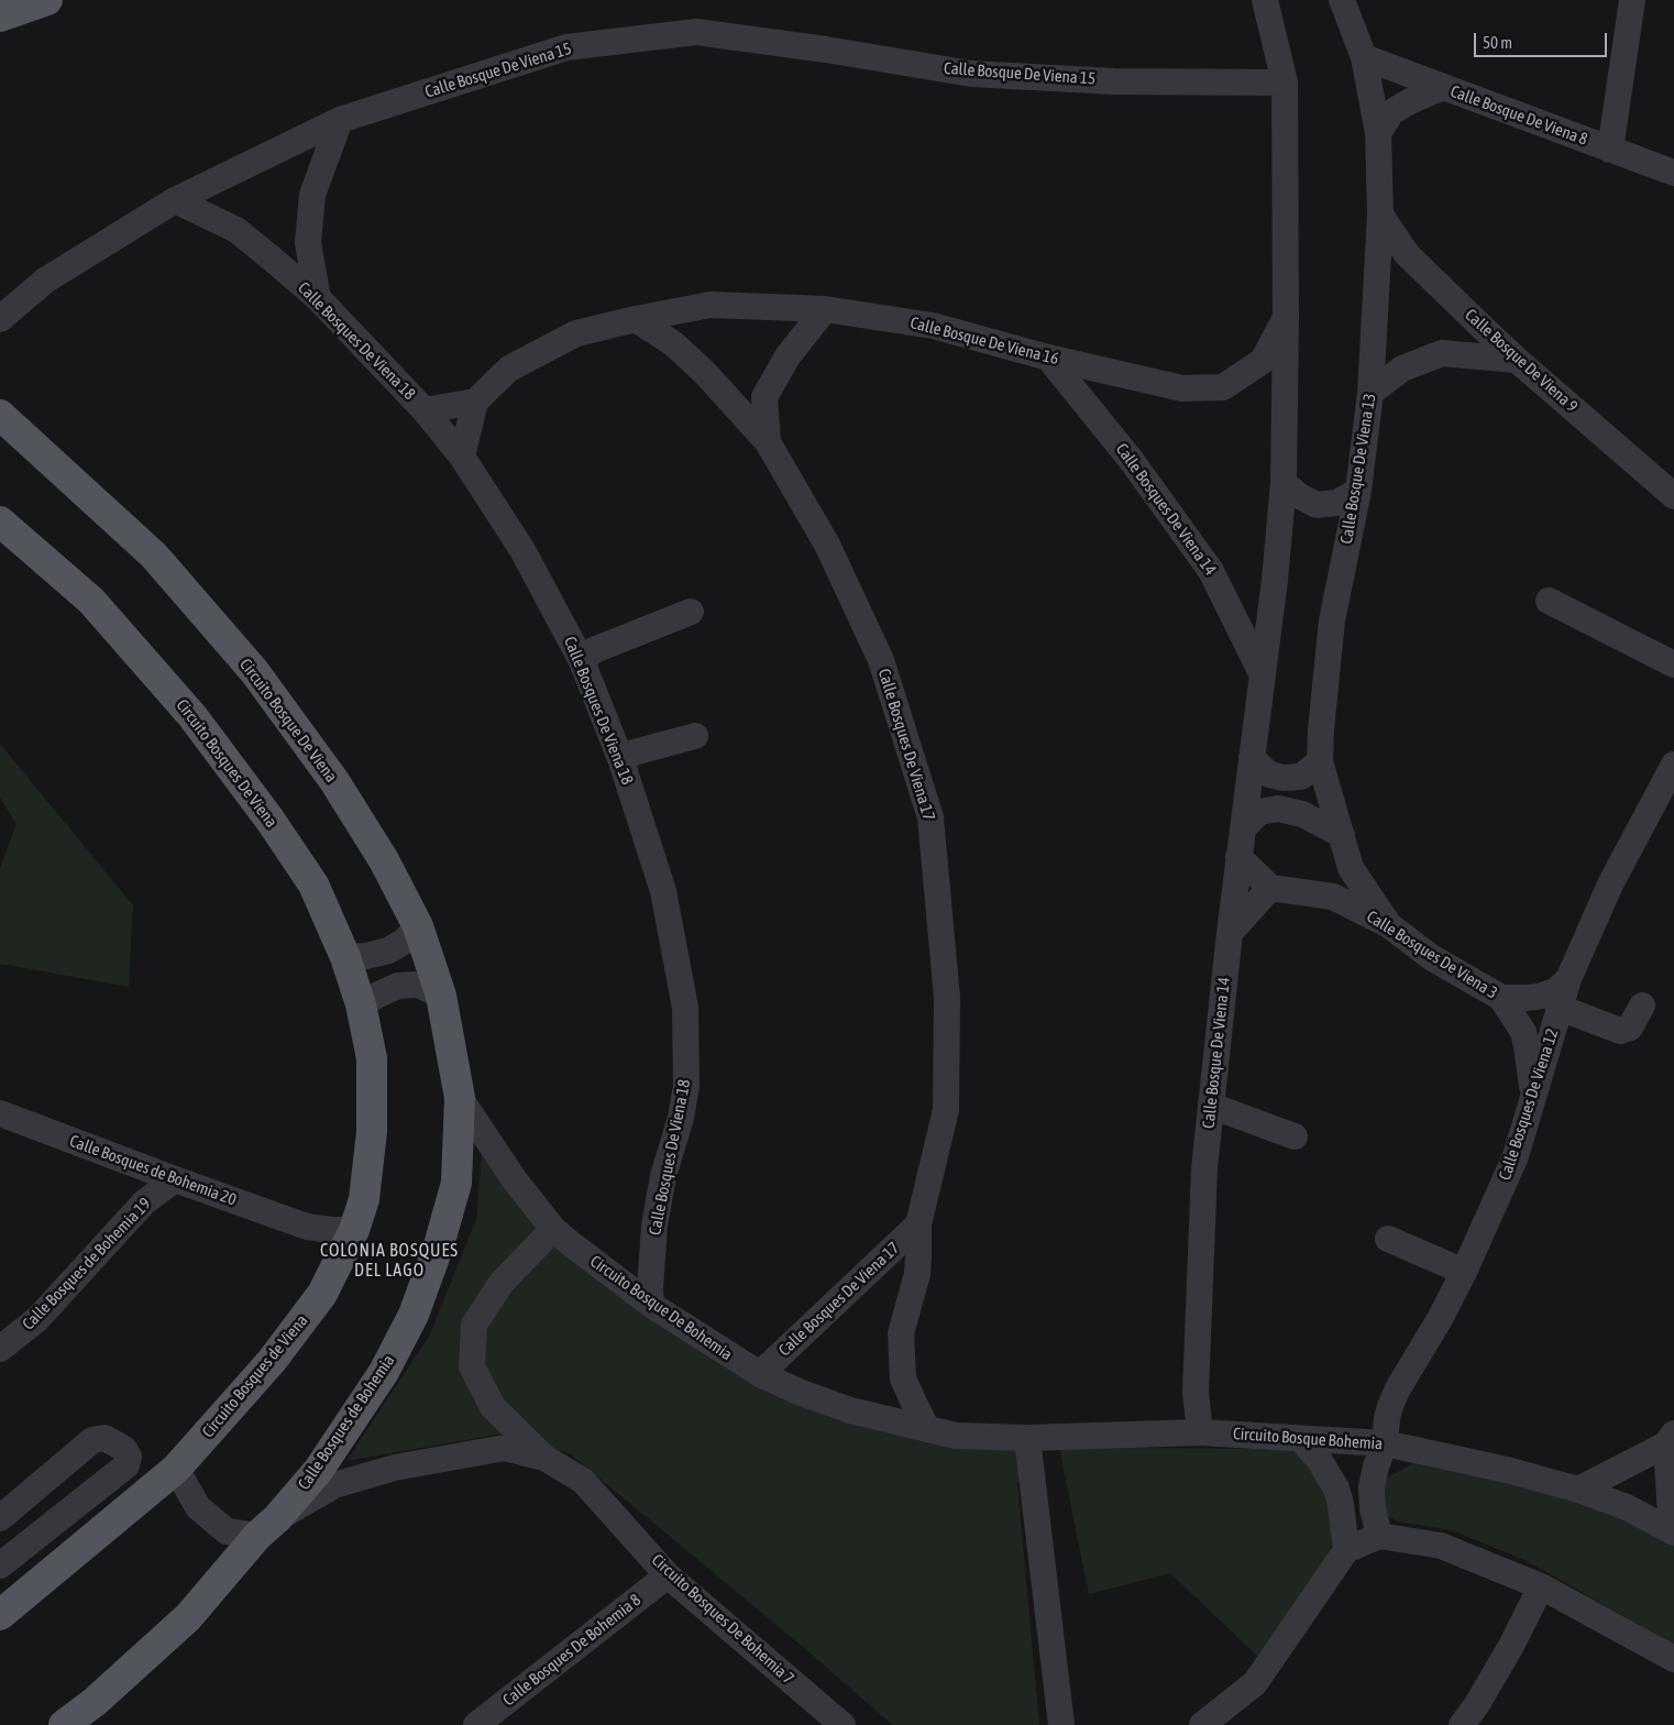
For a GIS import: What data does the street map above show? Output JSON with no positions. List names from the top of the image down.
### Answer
{
  "streets": {
    "main road": [
      "Circuito Bosque De Viena",
      "Circuito Bosques De Viena",
      "Circuito Bosques de Viena",
      "Calle Bosques de Bohemia"
    ],
    "street": [
      "Calle Bosque De Viena 15",
      "Calle Bosque De Viena 8",
      "Calle Bosques De Viena 18",
      "Calle Bosque De Viena 16",
      "Calle Bosque De Viena 9",
      "Calle Bosque De Viena 13",
      "Calle Bosques De Viena 14",
      "Calle Bosques De Viena 17",
      "Calle Bosques De Viena 3",
      "Calle Bosque De Viena 14",
      "Calle Bosques De Viena 12",
      "Calle Bosques de Bohemia 20",
      "Calle Bosques de Bohemia 19",
      "Circuito Bosque De Bohemia",
      "Circuito Bosque Bohemia",
      "Circuito Bosques De Bohemia 7",
      "Calle Bosques De Bohemia 8"
    ]
  },
  "crossings": [
    ["Calle Bosque De Viena 15", "Calle Bosques De Viena 18"],
    ["Calle Bosque De Viena 8", "Calle Bosque De Viena 13"],
    ["Calle Bosques De Viena 18", "Circuito Bosque De Bohemia"],
    ["Calle Bosque De Viena 16", "Calle Bosques De Viena 14"],
    ["Calle Bosque De Viena 16", "Calle Bosques De Viena 17"],
    ["Calle Bosque De Viena 9", "Calle Bosque De Viena 13"],
    ["Calle Bosque De Viena 13", "Calle Bosques De Viena 3"],
    ["Calle Bosque De Viena 13", "Calle Bosque De Viena 14"],
    ["Calle Bosques De Viena 14", "Calle Bosque De Viena 14"],
    ["Circuito Bosque De Viena", "Circuito Bosque De Bohemia"],
    ["Circuito Bosque De Viena", "Calle Bosques de Bohemia"],
    ["Calle Bosques De Viena 17", "Circuito Bosque De Bohemia"],
    ["Calle Bosques De Viena 17", "Circuito Bosque Bohemia"],
    ["Circuito Bosques De Viena", "Circuito Bosques de Viena"],
    ["Calle Bosques De Viena 3", "Calle Bosque De Viena 14"],
    ["Calle Bosques De Viena 3", "Calle Bosques De Viena 12"],
    ["Calle Bosque De Viena 14", "Circuito Bosque Bohemia"],
    ["Calle Bosques De Viena 12", "Circuito Bosque Bohemia"],
    ["Calle Bosques de Bohemia 20", "Calle Bosques de Bohemia 19"],
    ["Calle Bosques de Bohemia 20", "Circuito Bosques de Viena"],
    ["Circuito Bosque De Bohemia", "Calle Bosques de Bohemia"],
    ["Circuito Bosque De Bohemia", "Circuito Bosque Bohemia"],
    ["Calle Bosques de Bohemia", "Circuito Bosques De Bohemia 7"],
    ["Circuito Bosques De Bohemia 7", "Calle Bosques De Bohemia 8"]
  ],
  "districts": ["COLONIA BOSQUES DEL LAGO"],
  "scale_bar": "50 m"
}
